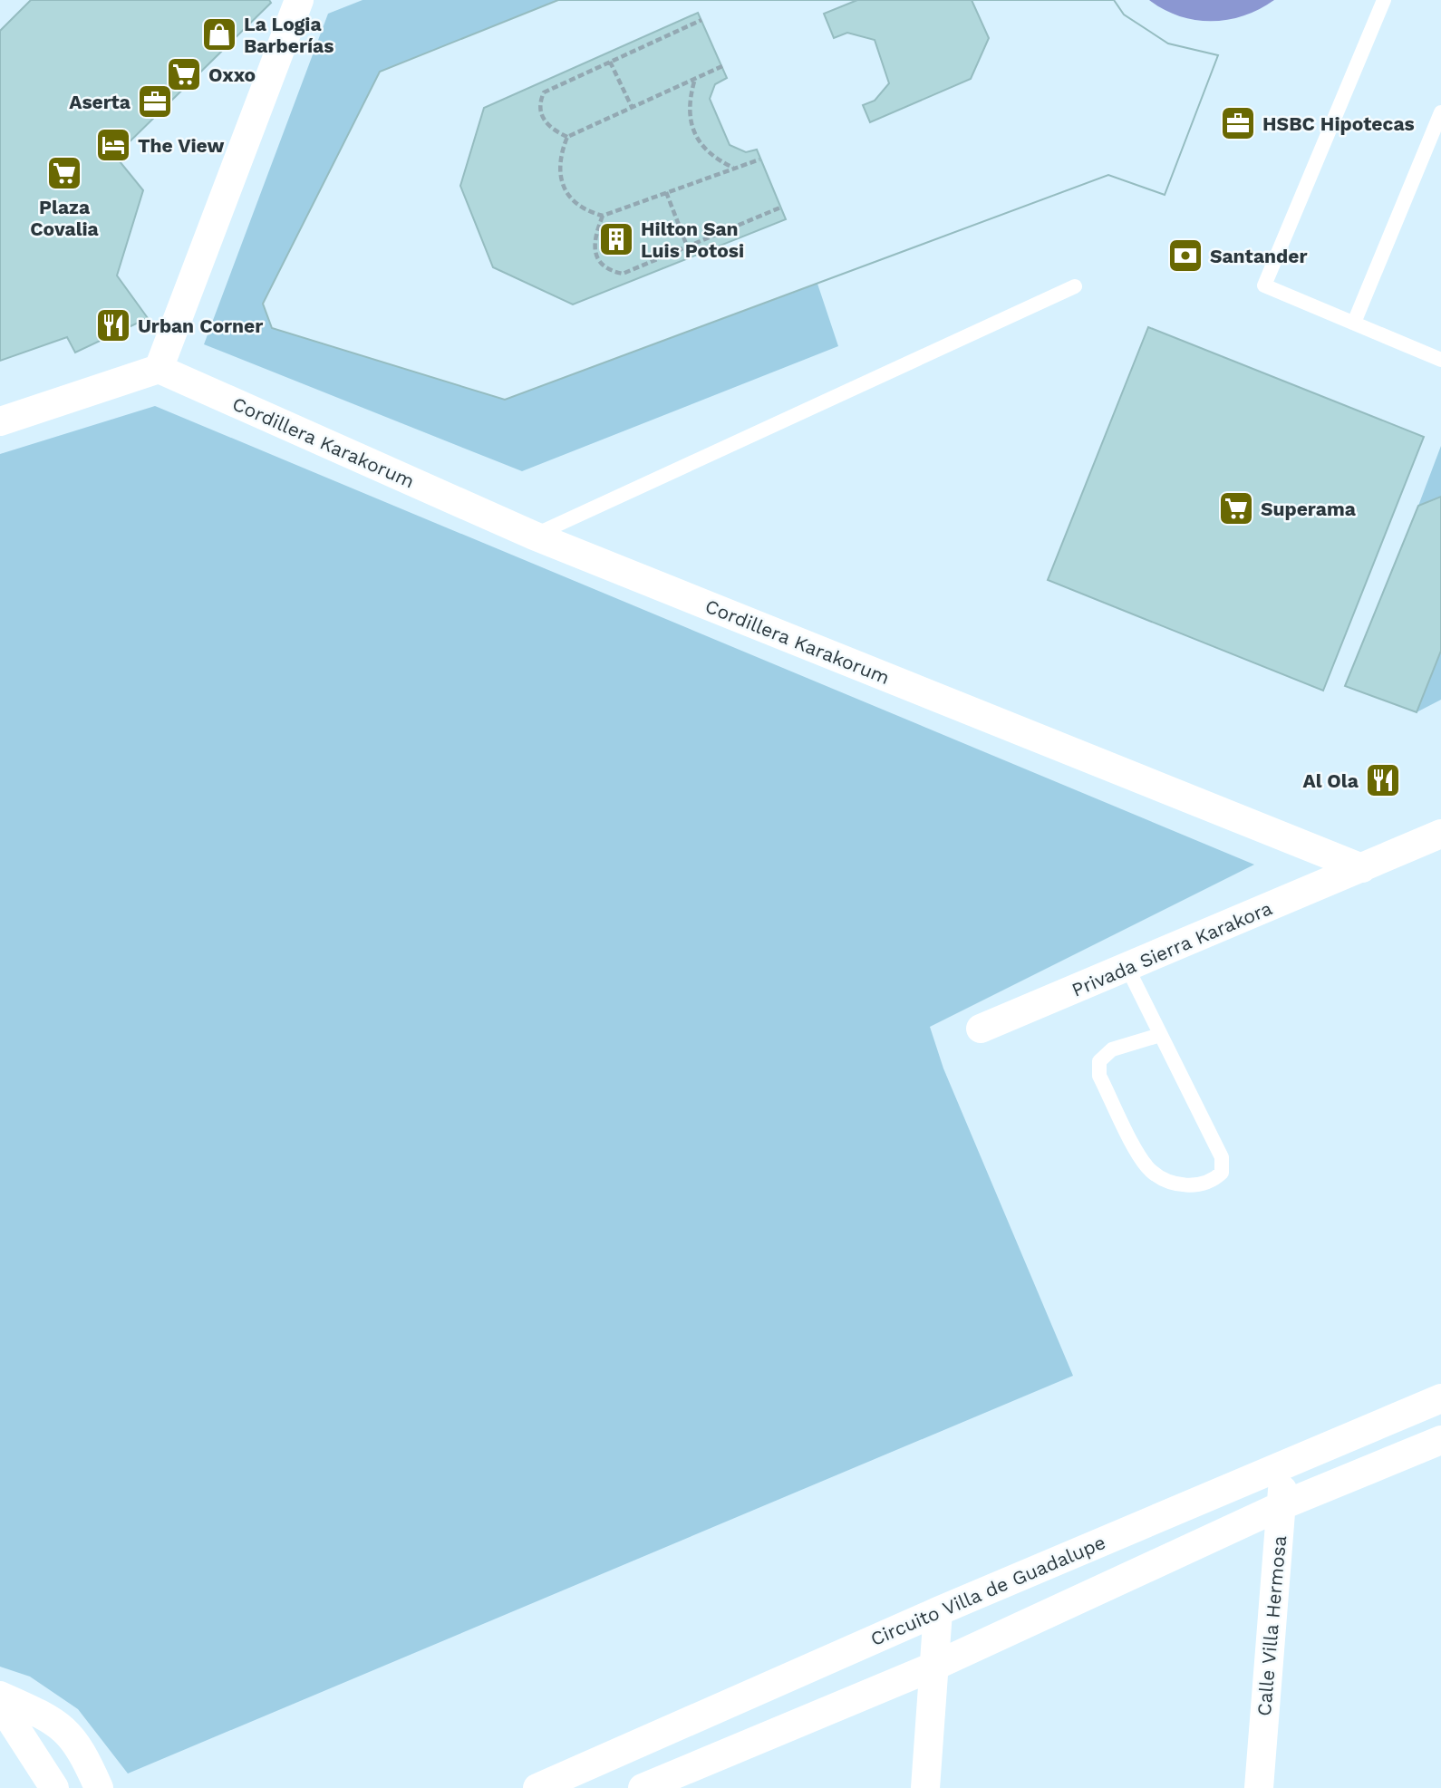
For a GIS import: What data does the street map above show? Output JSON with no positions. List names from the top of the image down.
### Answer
{
  "streets": {
    "street": [
      "Cordillera Karakorum",
      "Privada Sierra Karakora",
      "Circuito Villa de Guadalupe",
      "Calle Villa Hermosa"
    ]
  },
  "crossings": [
    ["Cordillera Karakorum", "Privada Sierra Karakora"],
    ["Circuito Villa de Guadalupe", "Calle Villa Hermosa"]
  ],
  "places": {
    "shop": ["La Logia Barberías"],
    "supermarket": ["Oxxo", "Plaza Covalia", "Superama"],
    "office": ["Aserta", "HSBC Hipotecas"],
    "hotel": ["The View"],
    "building": ["Hilton San Luis Potosi"],
    "bank": ["Santander"],
    "restaurant": ["Urban Corner", "Al Ola"]
  }
}
